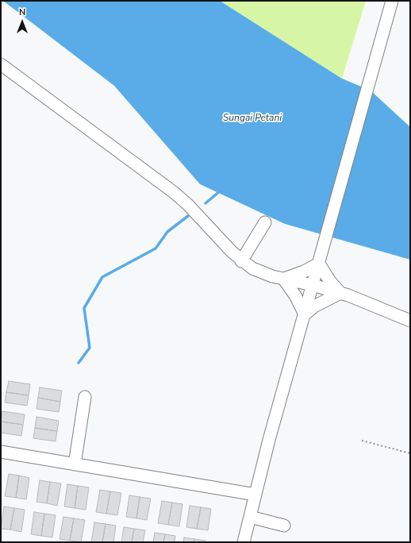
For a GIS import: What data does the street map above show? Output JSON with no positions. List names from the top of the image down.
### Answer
{
  "water": ["Sungai Petani"],
  "north": "top"
}
